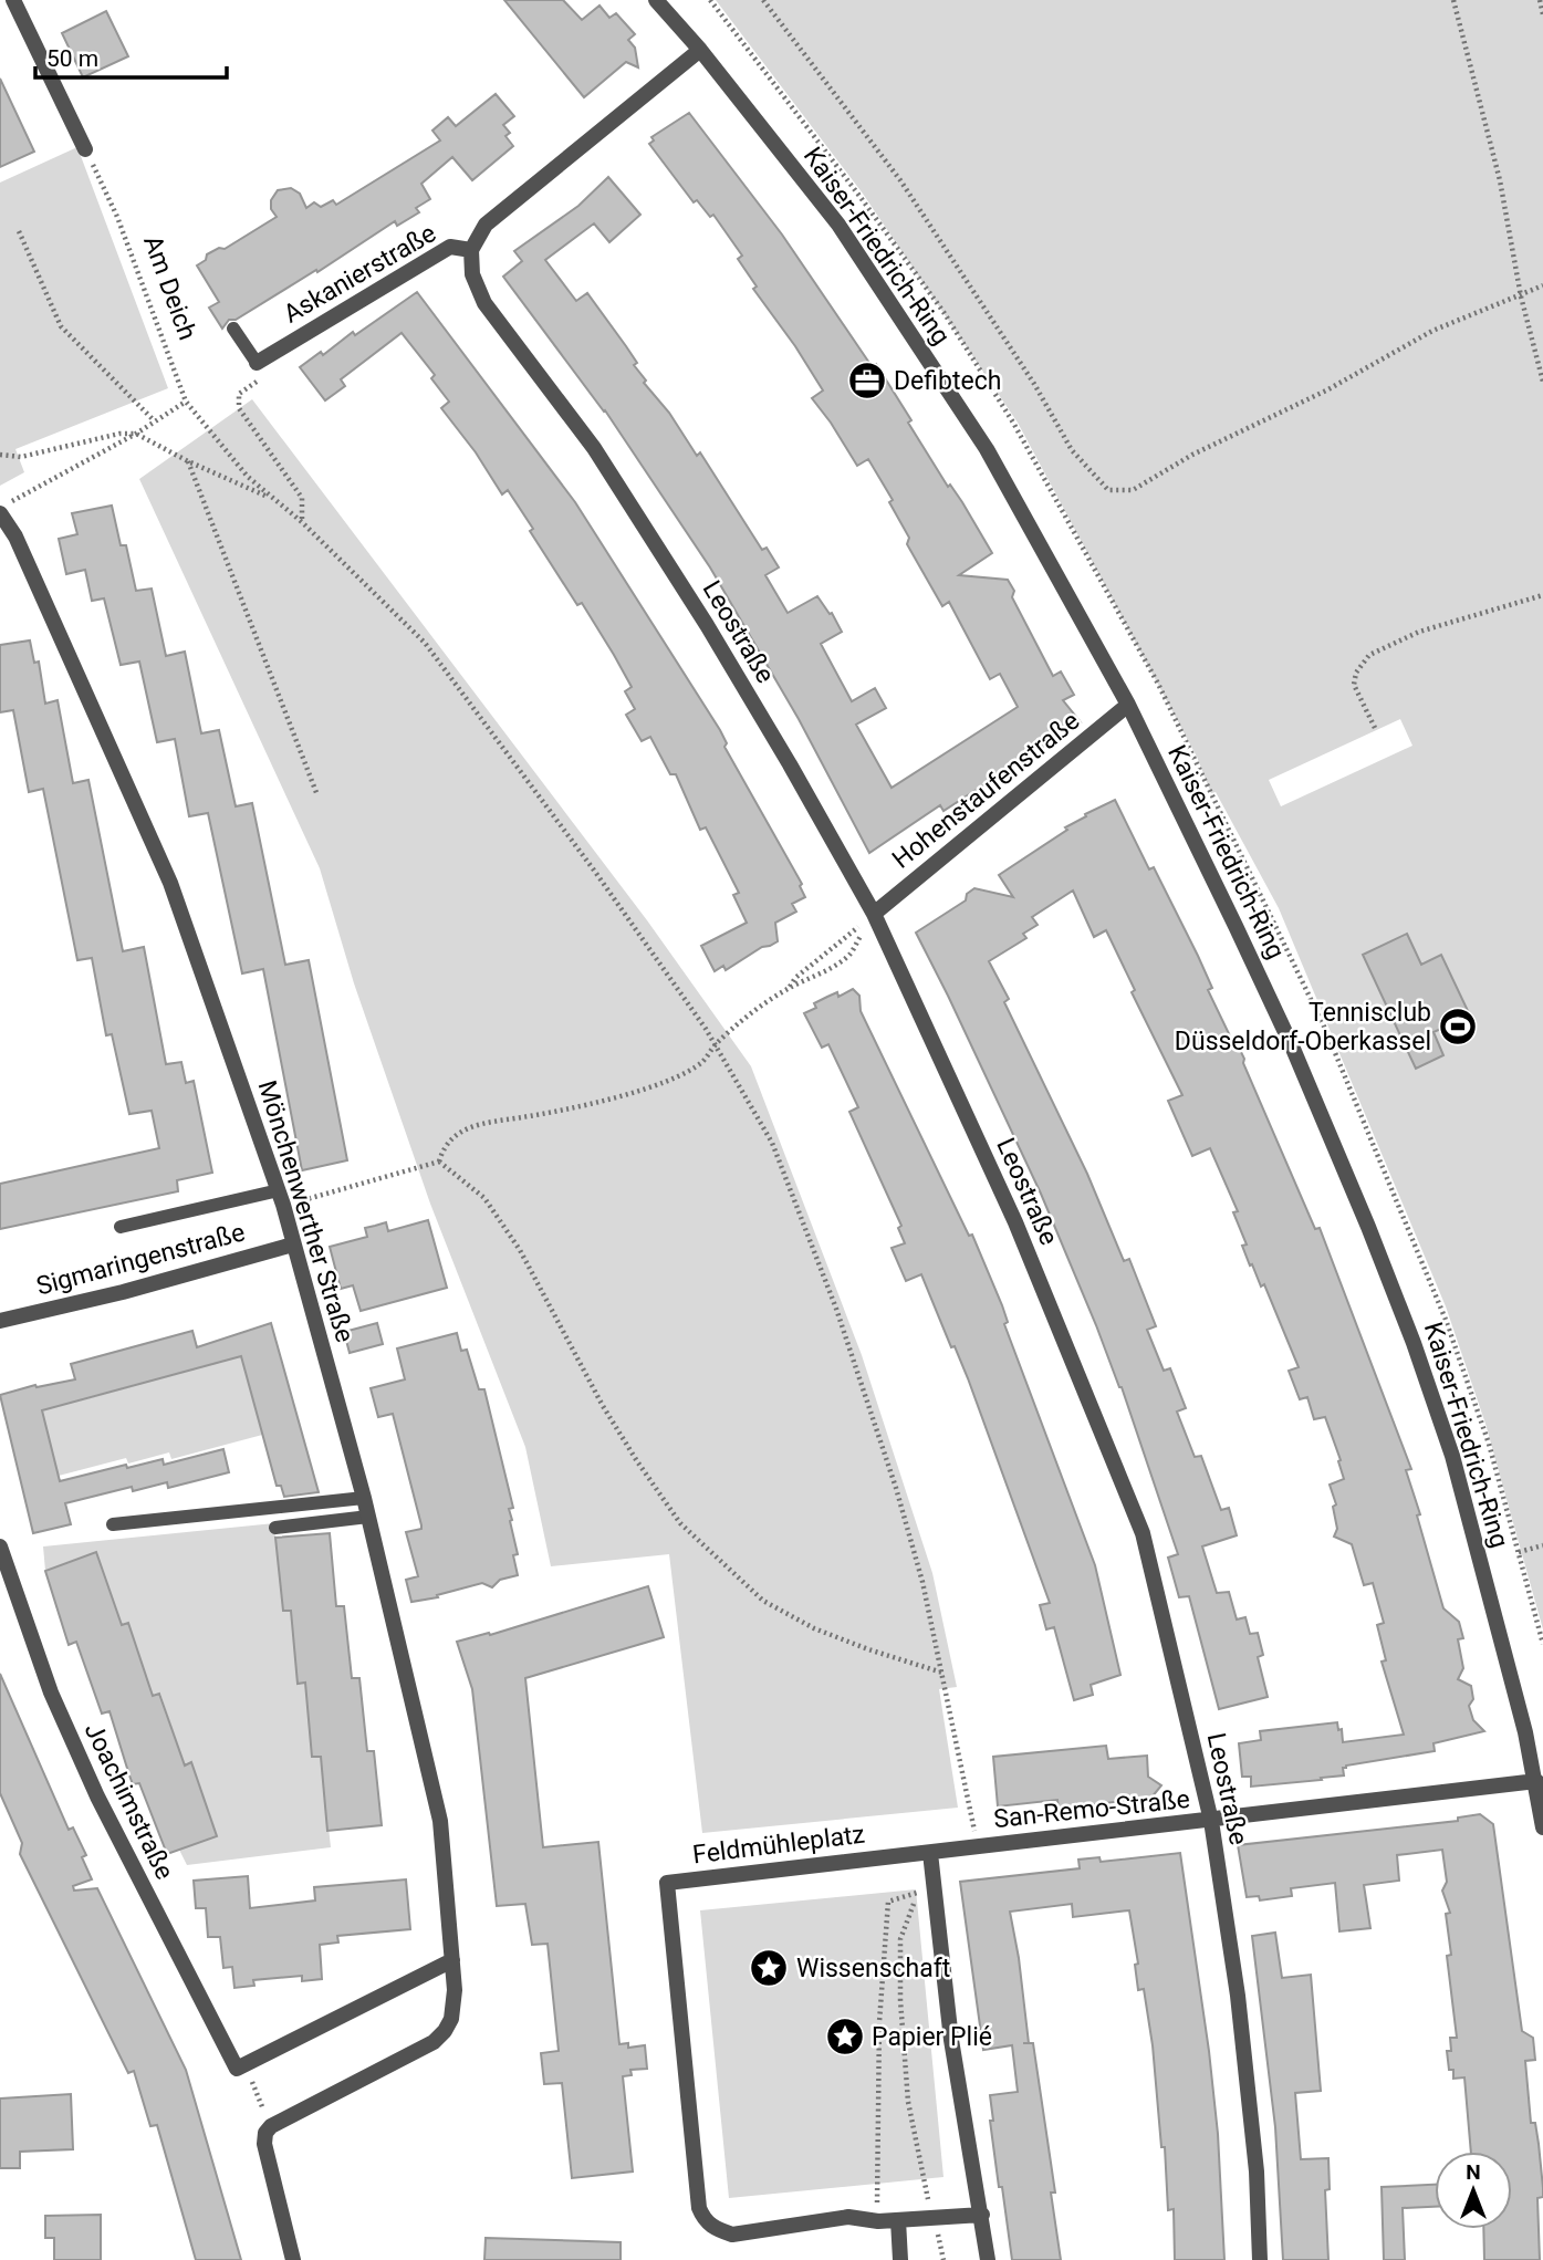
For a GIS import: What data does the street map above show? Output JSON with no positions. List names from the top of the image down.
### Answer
{
  "streets": {
    "street": [
      "Kaiser-Friedrich-Ring",
      "Askanierstraße",
      "Leostraße",
      "Hohenstaufenstraße",
      "Mönchenwerther Straße",
      "Sigmaringenstraße",
      "Joachimstraße",
      "San-Remo-Straße",
      "Feldmühleplatz"
    ],
    "path": ["Am Deich"]
  },
  "crossings": [
    ["Kaiser-Friedrich-Ring", "Askanierstraße"],
    ["Kaiser-Friedrich-Ring", "Hohenstaufenstraße"],
    ["Kaiser-Friedrich-Ring", "San-Remo-Straße"],
    ["Askanierstraße", "Leostraße"],
    ["Leostraße", "Hohenstaufenstraße"],
    ["Leostraße", "San-Remo-Straße"],
    ["Mönchenwerther Straße", "Sigmaringenstraße"],
    ["San-Remo-Straße", "Feldmühleplatz"]
  ],
  "places": {
    "office": ["Defibtech"],
    "sports": ["Tennisclub Düsseldorf-Oberkassel"],
    "place": ["Wissenschaft", "Papier Plié"]
  },
  "scale_bar": "50 m",
  "north": "top"
}
